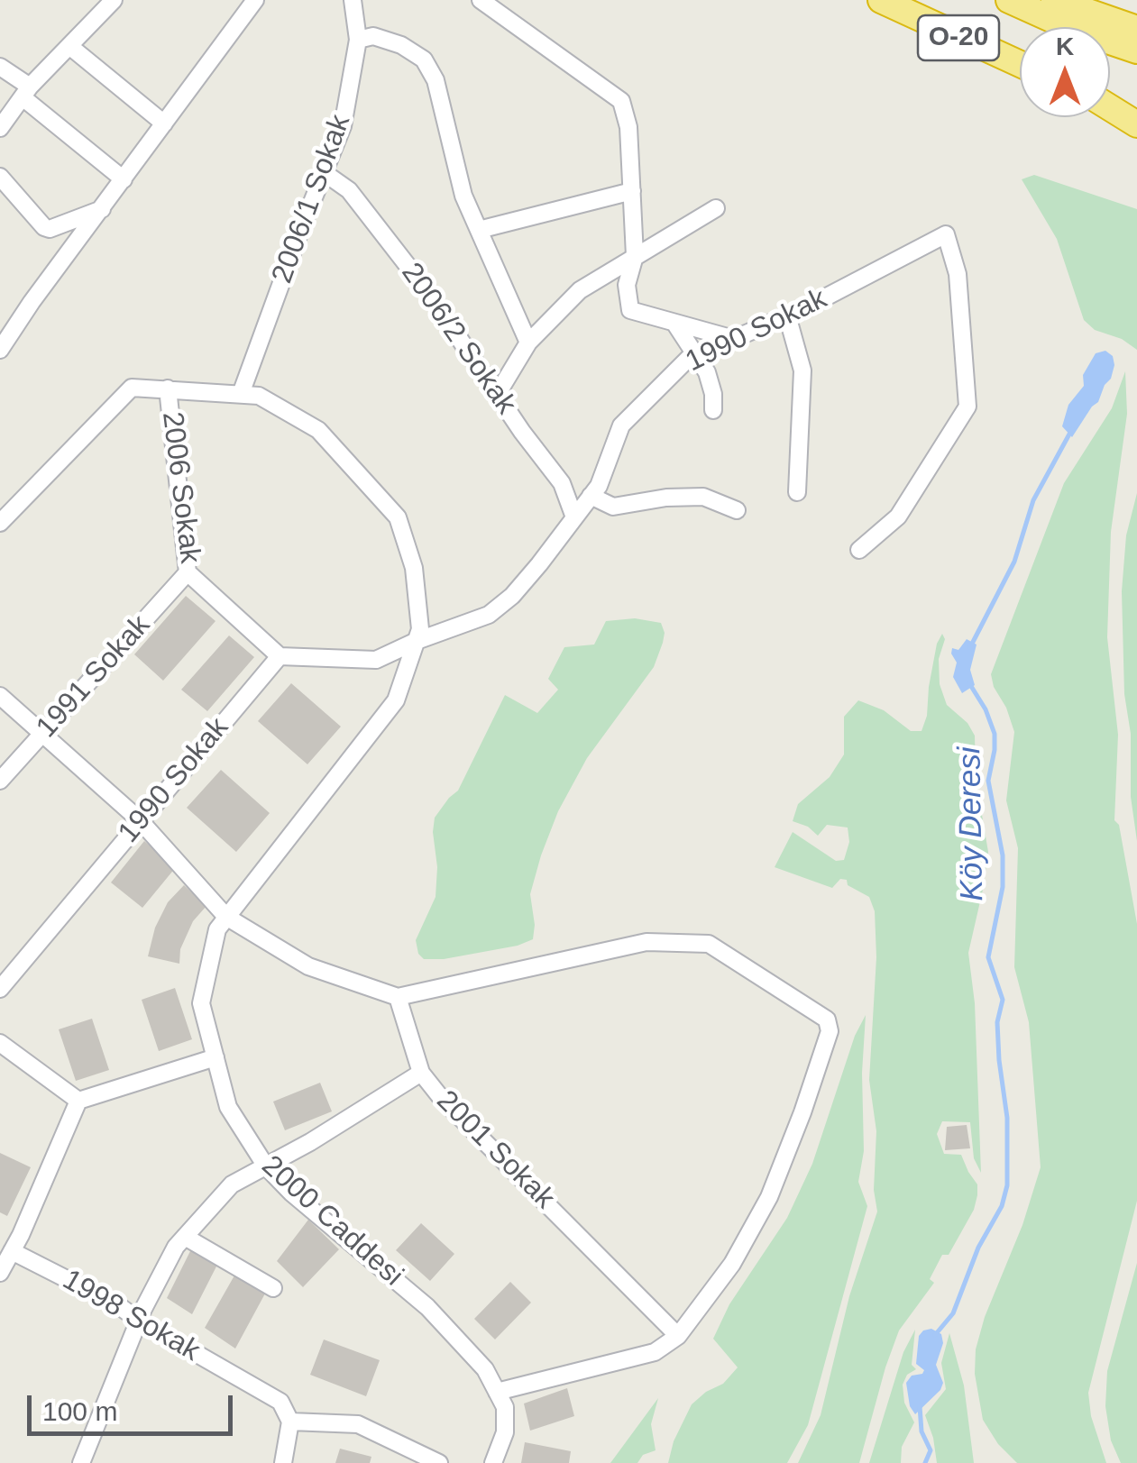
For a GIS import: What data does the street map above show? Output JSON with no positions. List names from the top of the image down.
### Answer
{
  "streets": {
    "highway": ["O-20"],
    "street": [
      "2006/1 Sokak",
      "1990 Sokak",
      "2006/2 Sokak",
      "2006 Sokak",
      "1991 Sokak",
      "2001 Sokak",
      "2000 Caddesi",
      "1998 Sokak"
    ]
  },
  "crossings": [
    ["2006/1 Sokak", "2006/2 Sokak"],
    ["2006/1 Sokak", "2000 Caddesi"],
    ["1990 Sokak", "2006/2 Sokak"],
    ["1990 Sokak", "2006 Sokak"],
    ["1990 Sokak", "2000 Caddesi"],
    ["2006 Sokak", "1991 Sokak"],
    ["2006 Sokak", "2000 Caddesi"]
  ],
  "water": ["Köy Deresi"],
  "scale_bar": "100 m",
  "north": "top"
}
